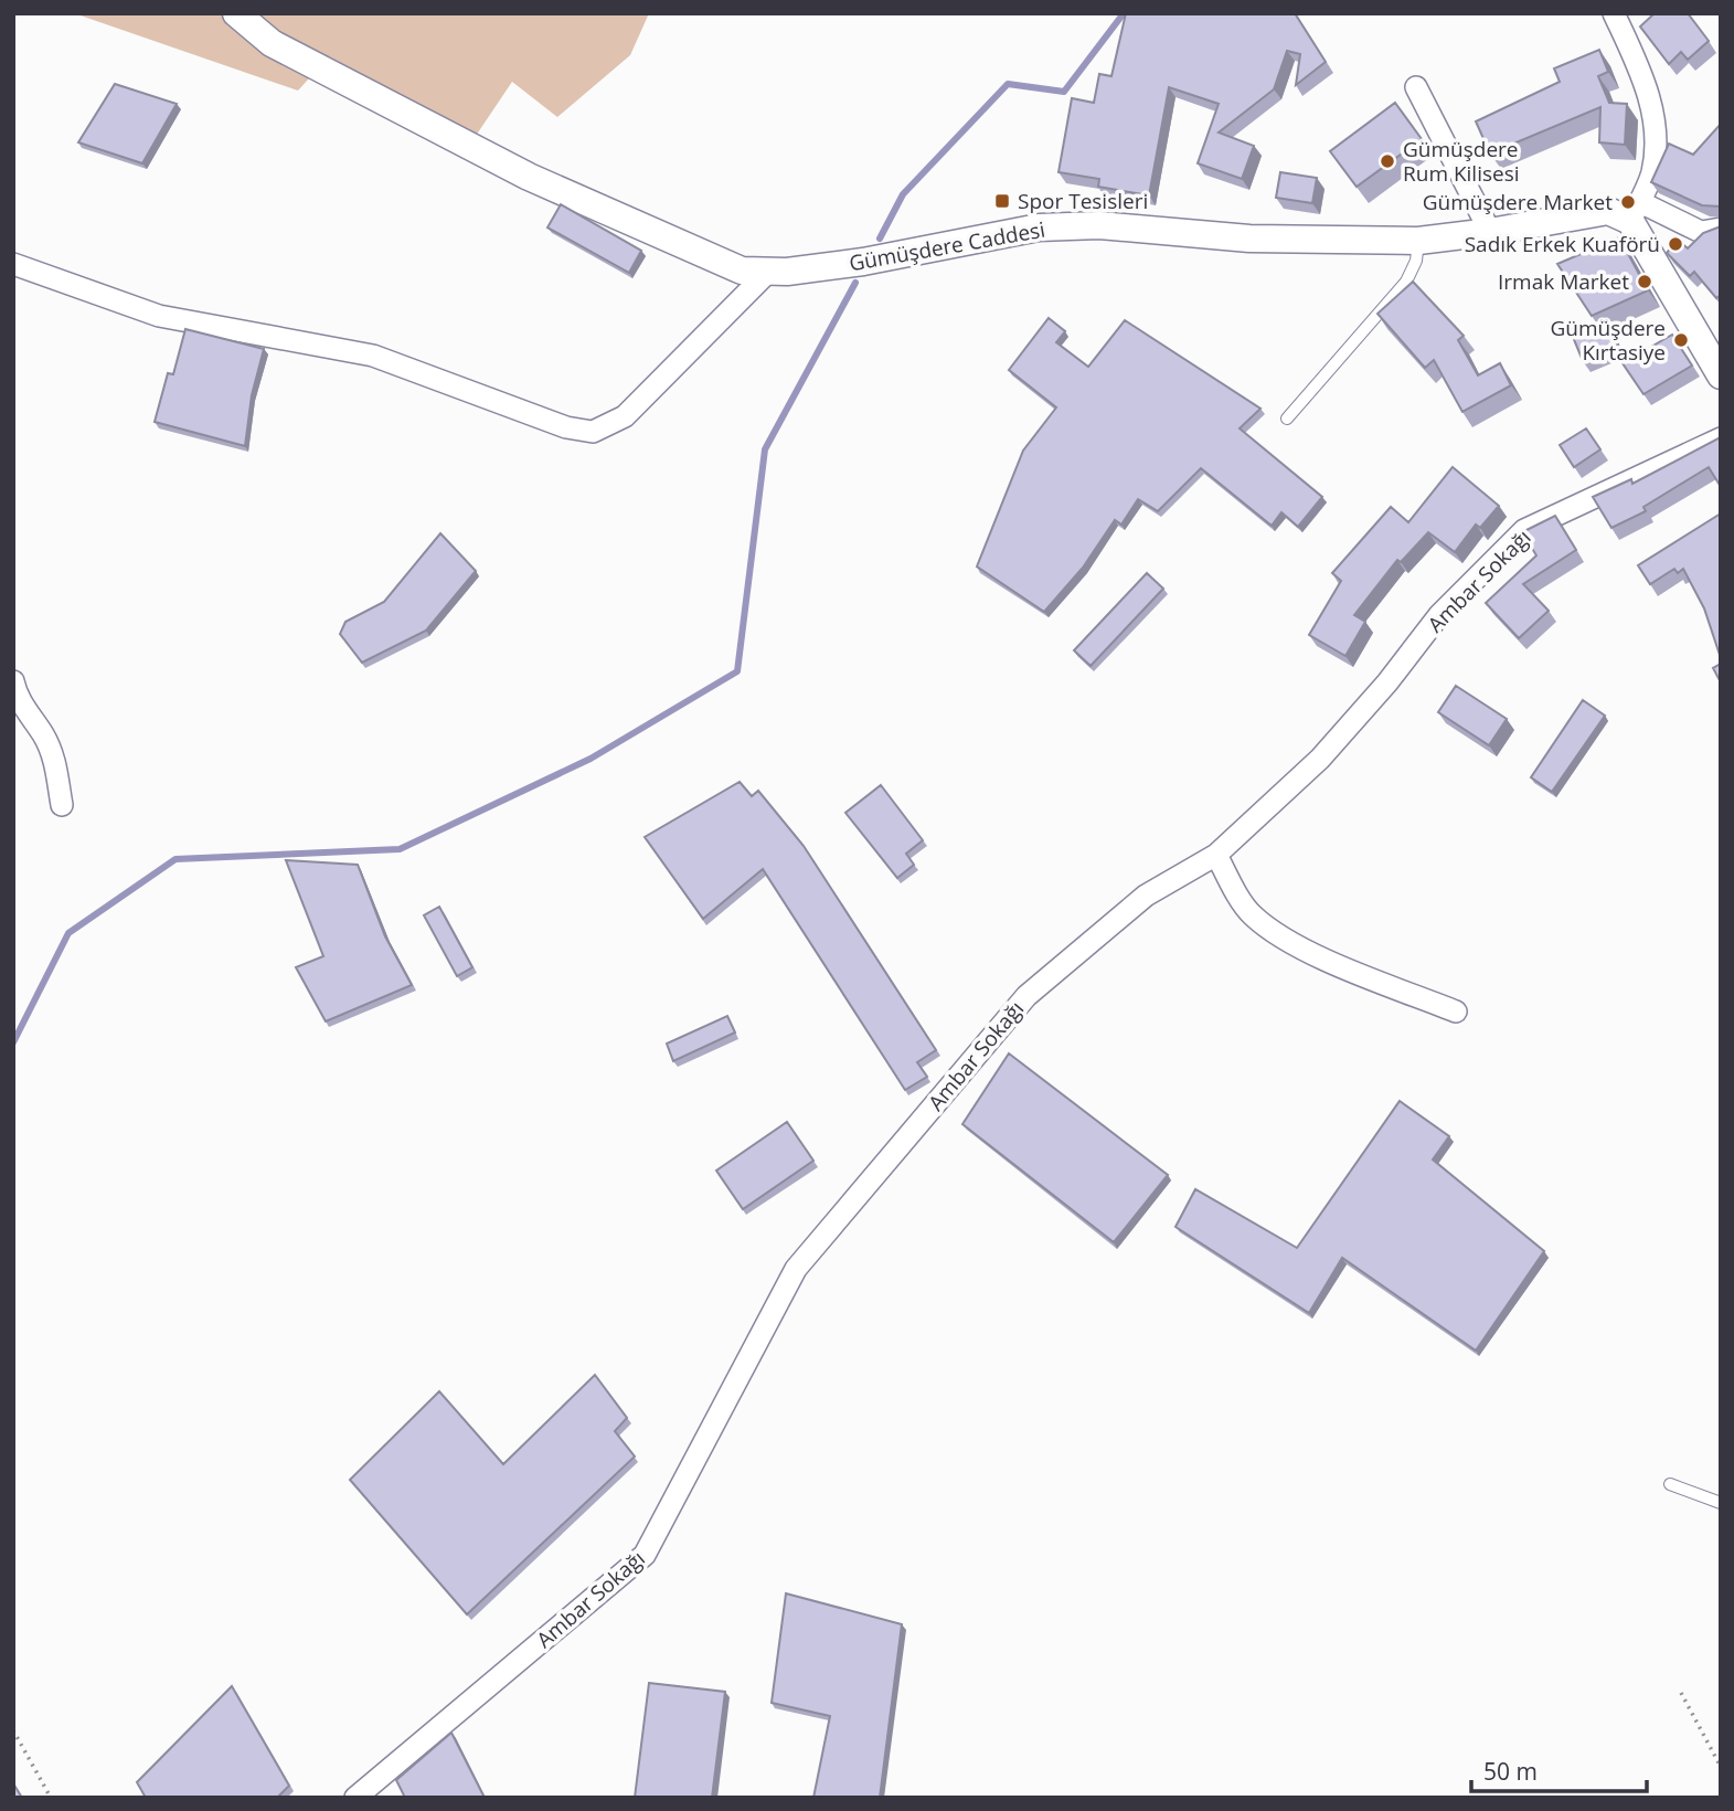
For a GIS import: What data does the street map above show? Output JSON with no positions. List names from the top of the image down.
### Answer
{
  "streets": {
    "street": ["Gümüşdere Caddesi", "Ambar Sokağı"]
  },
  "places": {
    "other": [
      "Gümüşdere Rum Kilisesi",
      "Gümüşdere Market",
      "Sadık Erkek Kuaförü",
      "Irmak Market",
      "Gümüşdere Kırtasiye"
    ],
    "transit": ["Spor Tesisleri"]
  },
  "scale_bar": "50 m"
}
